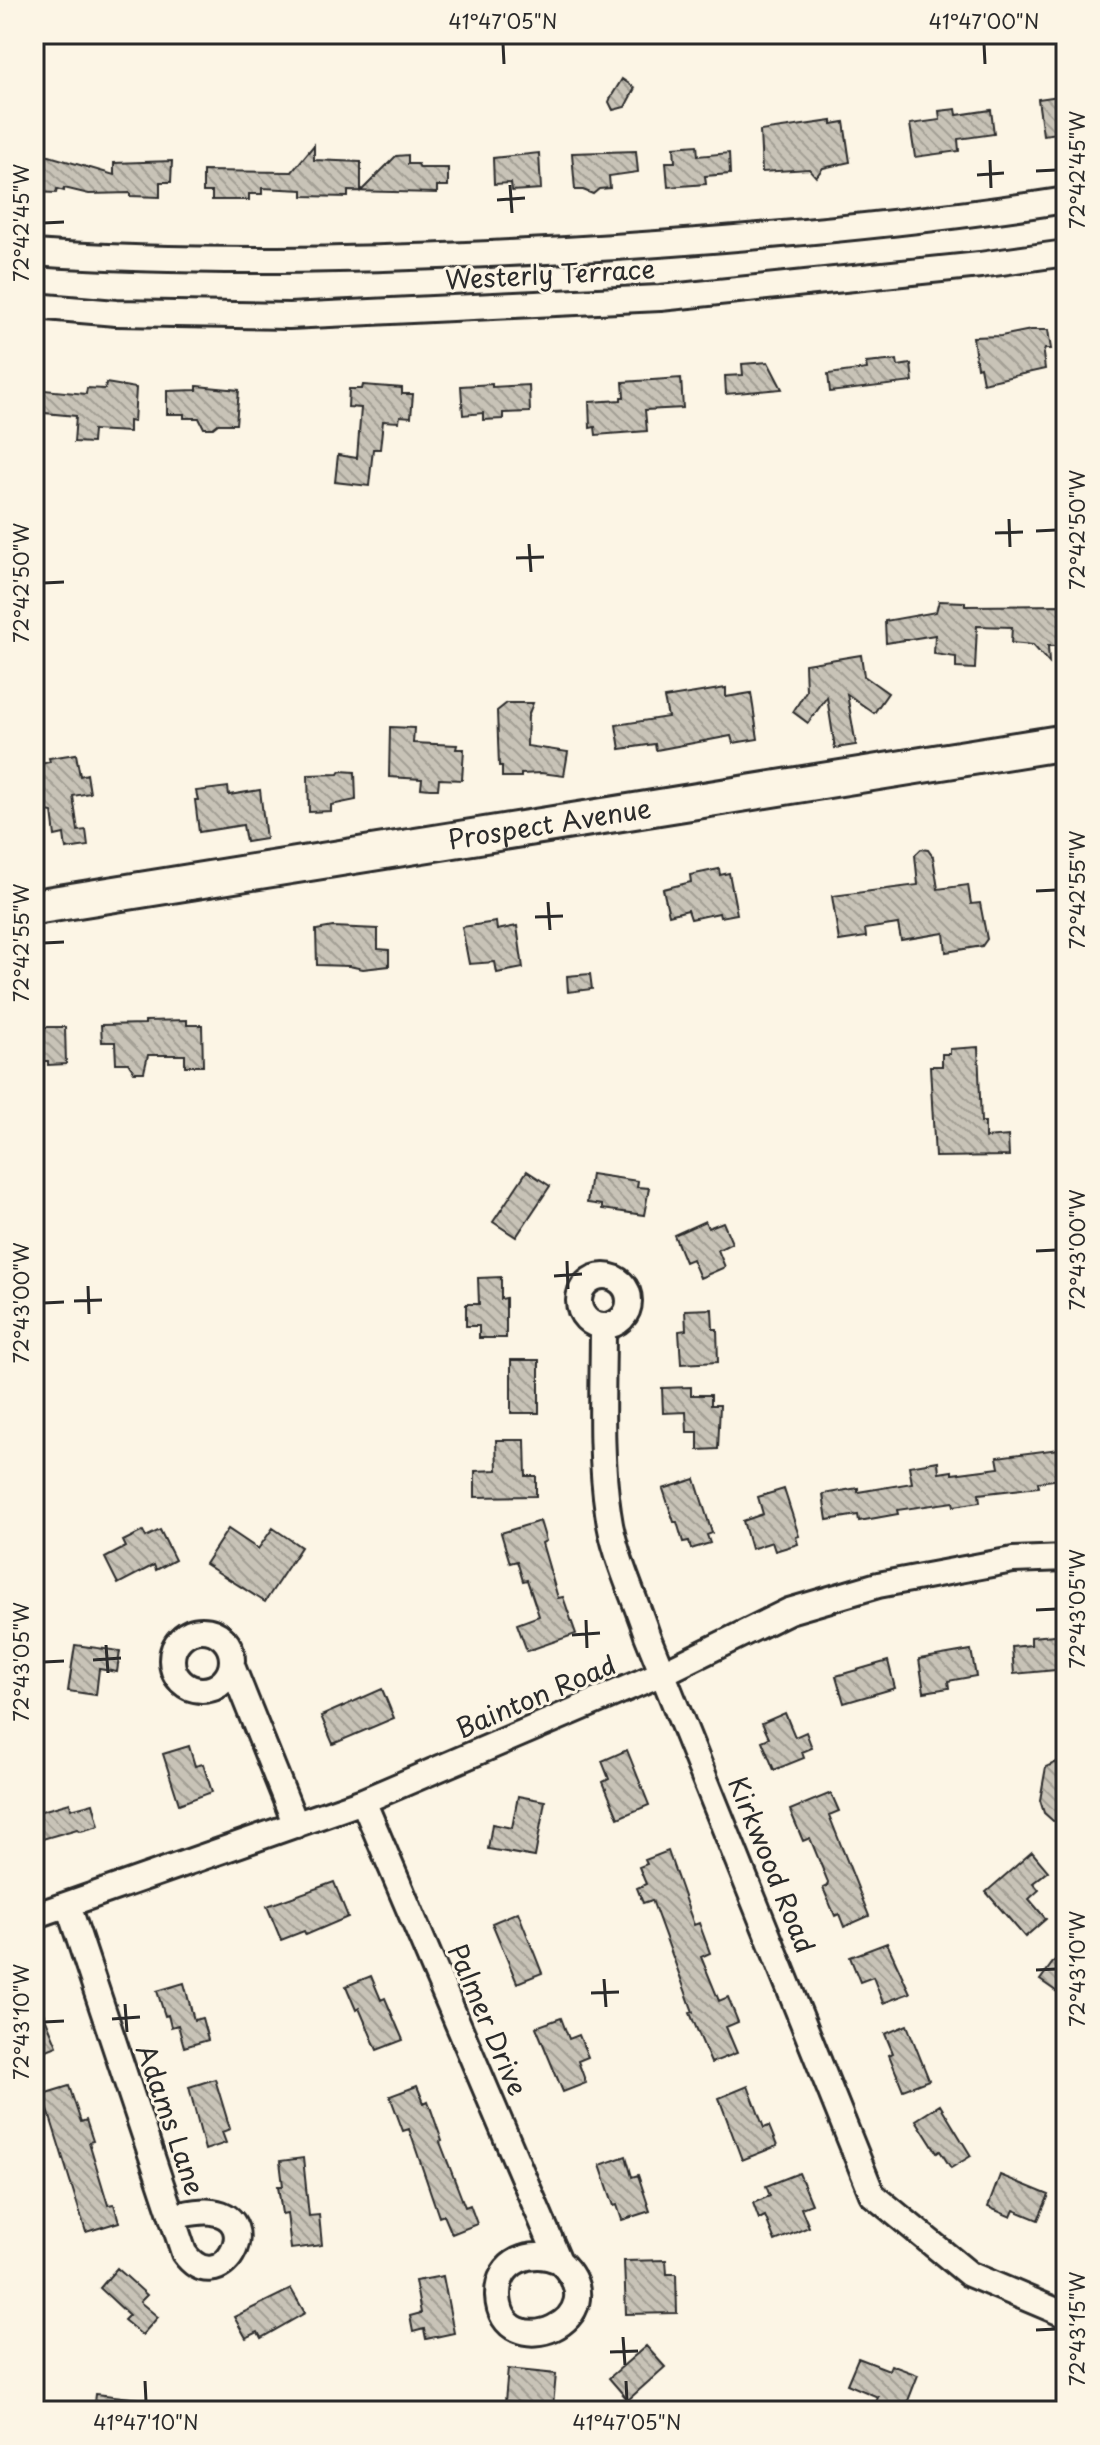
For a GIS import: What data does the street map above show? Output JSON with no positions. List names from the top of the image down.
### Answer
{
  "streets": {
    "main road": ["Prospect Avenue"],
    "street": [
      "Westerly Terrace",
      "Bainton Road",
      "Kirkwood Road",
      "Palmer Drive",
      "Adams Lane"
    ]
  },
  "crossings": [
    ["Bainton Road", "Kirkwood Road"],
    ["Bainton Road", "Palmer Drive"],
    ["Bainton Road", "Adams Lane"]
  ],
  "coordinates": [
    "41°47'05\"N",
    "41°47'00\"N",
    "72°42'45\"W",
    "72°42'50\"W",
    "72°42'55\"W",
    "72°43'00\"W",
    "72°43'05\"W",
    "72°43'10\"W",
    "72°43'15\"W",
    "41°47'10\"N"
  ]
}
